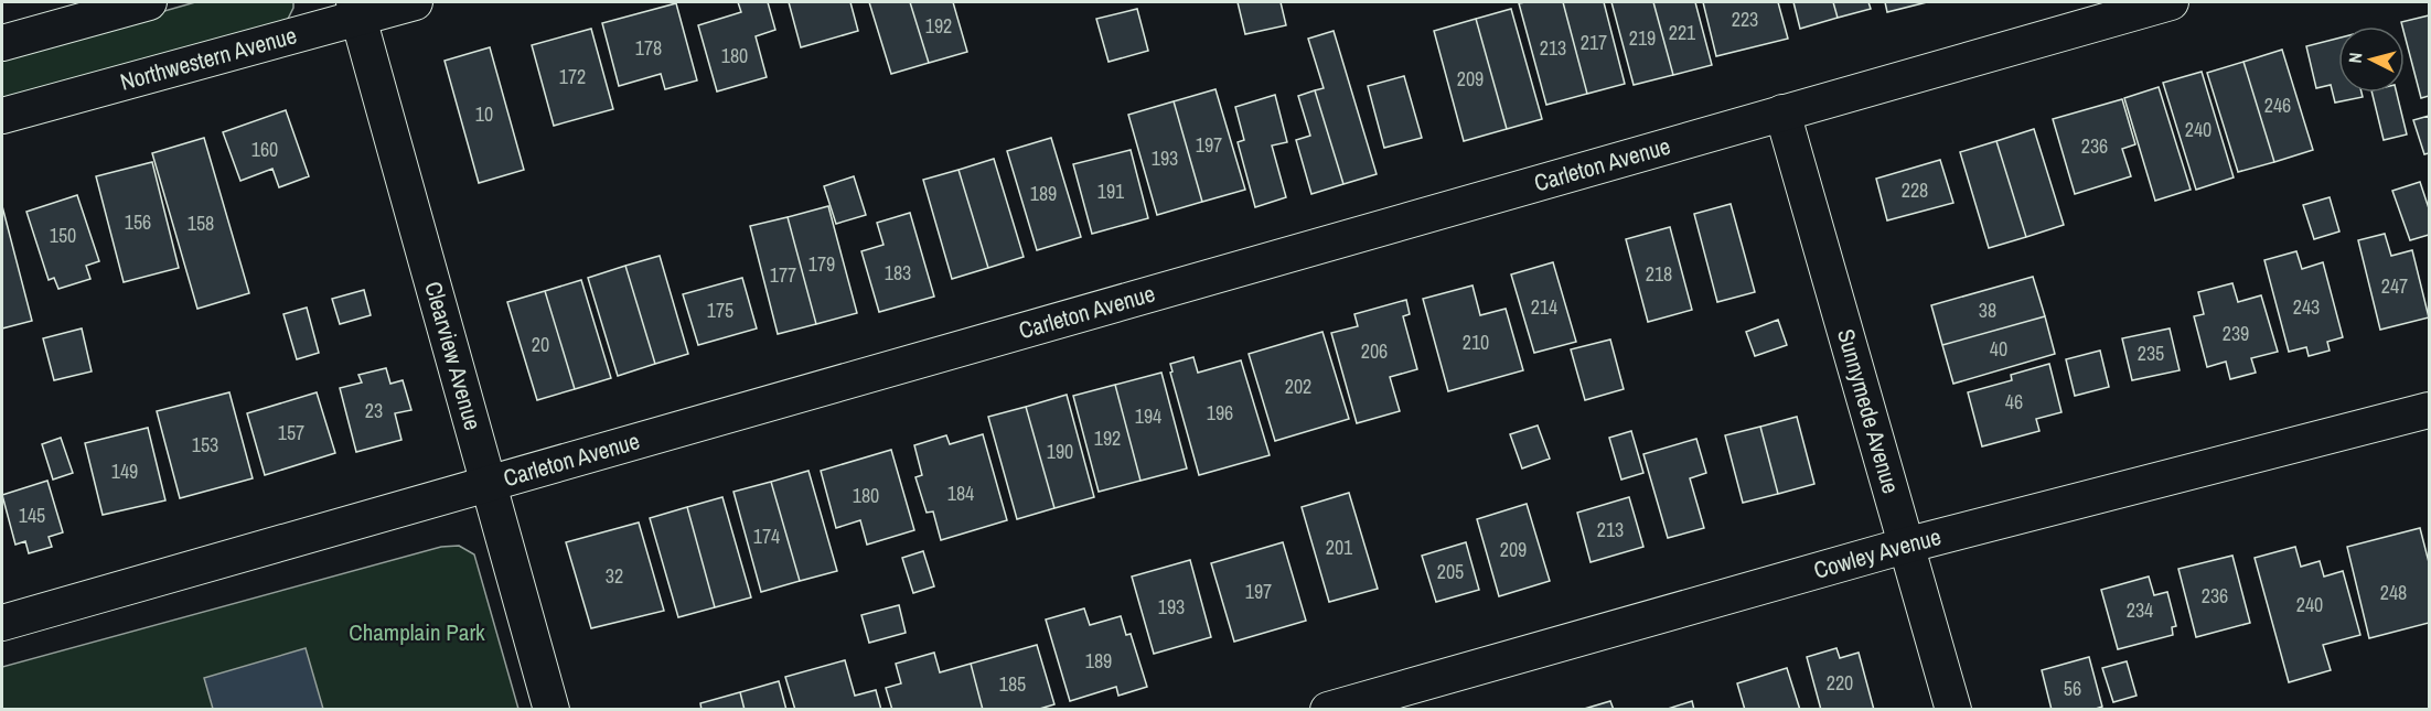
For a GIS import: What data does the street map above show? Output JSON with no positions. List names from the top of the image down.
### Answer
{
  "streets": {
    "street": [
      "Northwestern Avenue",
      "Carleton Avenue",
      "Clearview Avenue",
      "Sunnymede Avenue",
      "Cowley Avenue"
    ]
  },
  "crossings": [
    ["Northwestern Avenue", "Clearview Avenue"],
    ["Carleton Avenue", "Clearview Avenue"],
    ["Carleton Avenue", "Sunnymede Avenue"],
    ["Sunnymede Avenue", "Cowley Avenue"]
  ],
  "parks": ["Champlain Park"],
  "house_numbers": [
    "223",
    "192",
    "221",
    "219",
    "217",
    "178",
    "213",
    "180",
    "172",
    "209",
    "246",
    "10",
    "240",
    "197",
    "236",
    "160",
    "193",
    "228",
    "191",
    "189",
    "156",
    "158",
    "150",
    "179",
    "183",
    "218",
    "177",
    "247",
    "214",
    "243",
    "175",
    "38",
    "239",
    "210",
    "20",
    "40",
    "206",
    "235",
    "202",
    "46",
    "23",
    "196",
    "194",
    "157",
    "192",
    "153",
    "190",
    "149",
    "184",
    "180",
    "145",
    "213",
    "174",
    "201",
    "209",
    "205",
    "32",
    "197",
    "248",
    "236",
    "240",
    "193",
    "234",
    "189",
    "220",
    "185",
    "56"
  ],
  "north": "left"
}
